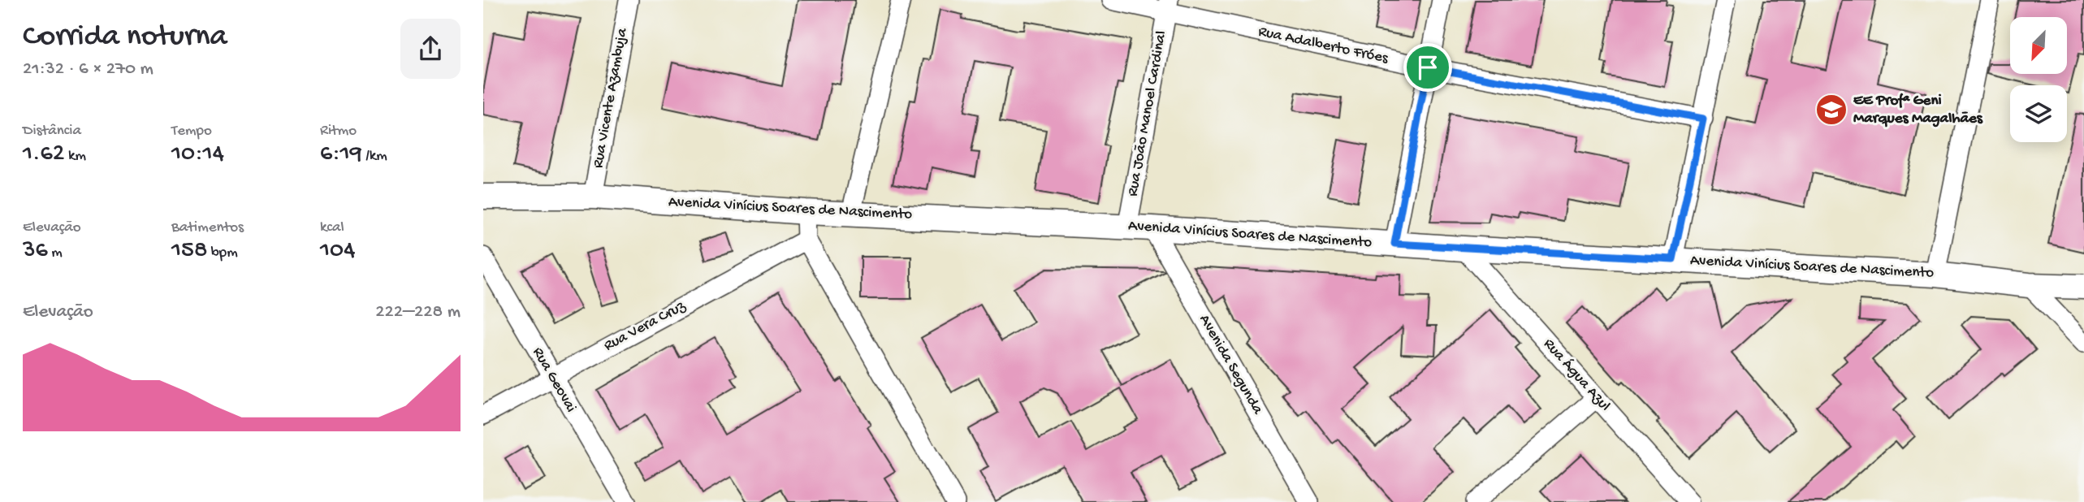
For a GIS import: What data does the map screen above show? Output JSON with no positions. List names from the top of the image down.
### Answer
{
  "streets": {
    "street": [
      "Rua Adalberto Fróes",
      "Rua Vicente Azambuja",
      "Rua João Manoel Cardinal",
      "Avenida Vinícius Soares de Nascimento",
      "Rua Vera Cruz",
      "Avenida Segunda",
      "Rua Água Azul",
      "Rua Geovai"
    ]
  },
  "crossings": [
    ["Rua Adalberto Fróes", "Rua João Manoel Cardinal"],
    ["Rua Vicente Azambuja", "Avenida Vinícius Soares de Nascimento"],
    ["Rua João Manoel Cardinal", "Avenida Vinícius Soares de Nascimento"],
    ["Avenida Vinícius Soares de Nascimento", "Avenida Segunda"],
    ["Avenida Vinícius Soares de Nascimento", "Rua Água Azul"],
    ["Rua Vera Cruz", "Rua Geovai"]
  ],
  "places": {
    "school or university": ["EE Profª Geni Marques Magalhães"]
  },
  "north": "bottom left",
  "page": {
    "heading": ["Corrida noturna", "21:32 · 6 × 270 m"],
    "stats": [
      ["Distância", "1.62 km"],
      ["Tempo", "10:14"],
      ["Ritmo", "6:19 /km"],
      ["Elevação", "36 m"],
      ["Batimentos", "158 bpm"],
      ["kcal", "104"]
    ],
    "chart": ["Elevação", "222–228 m"]
  }
}
